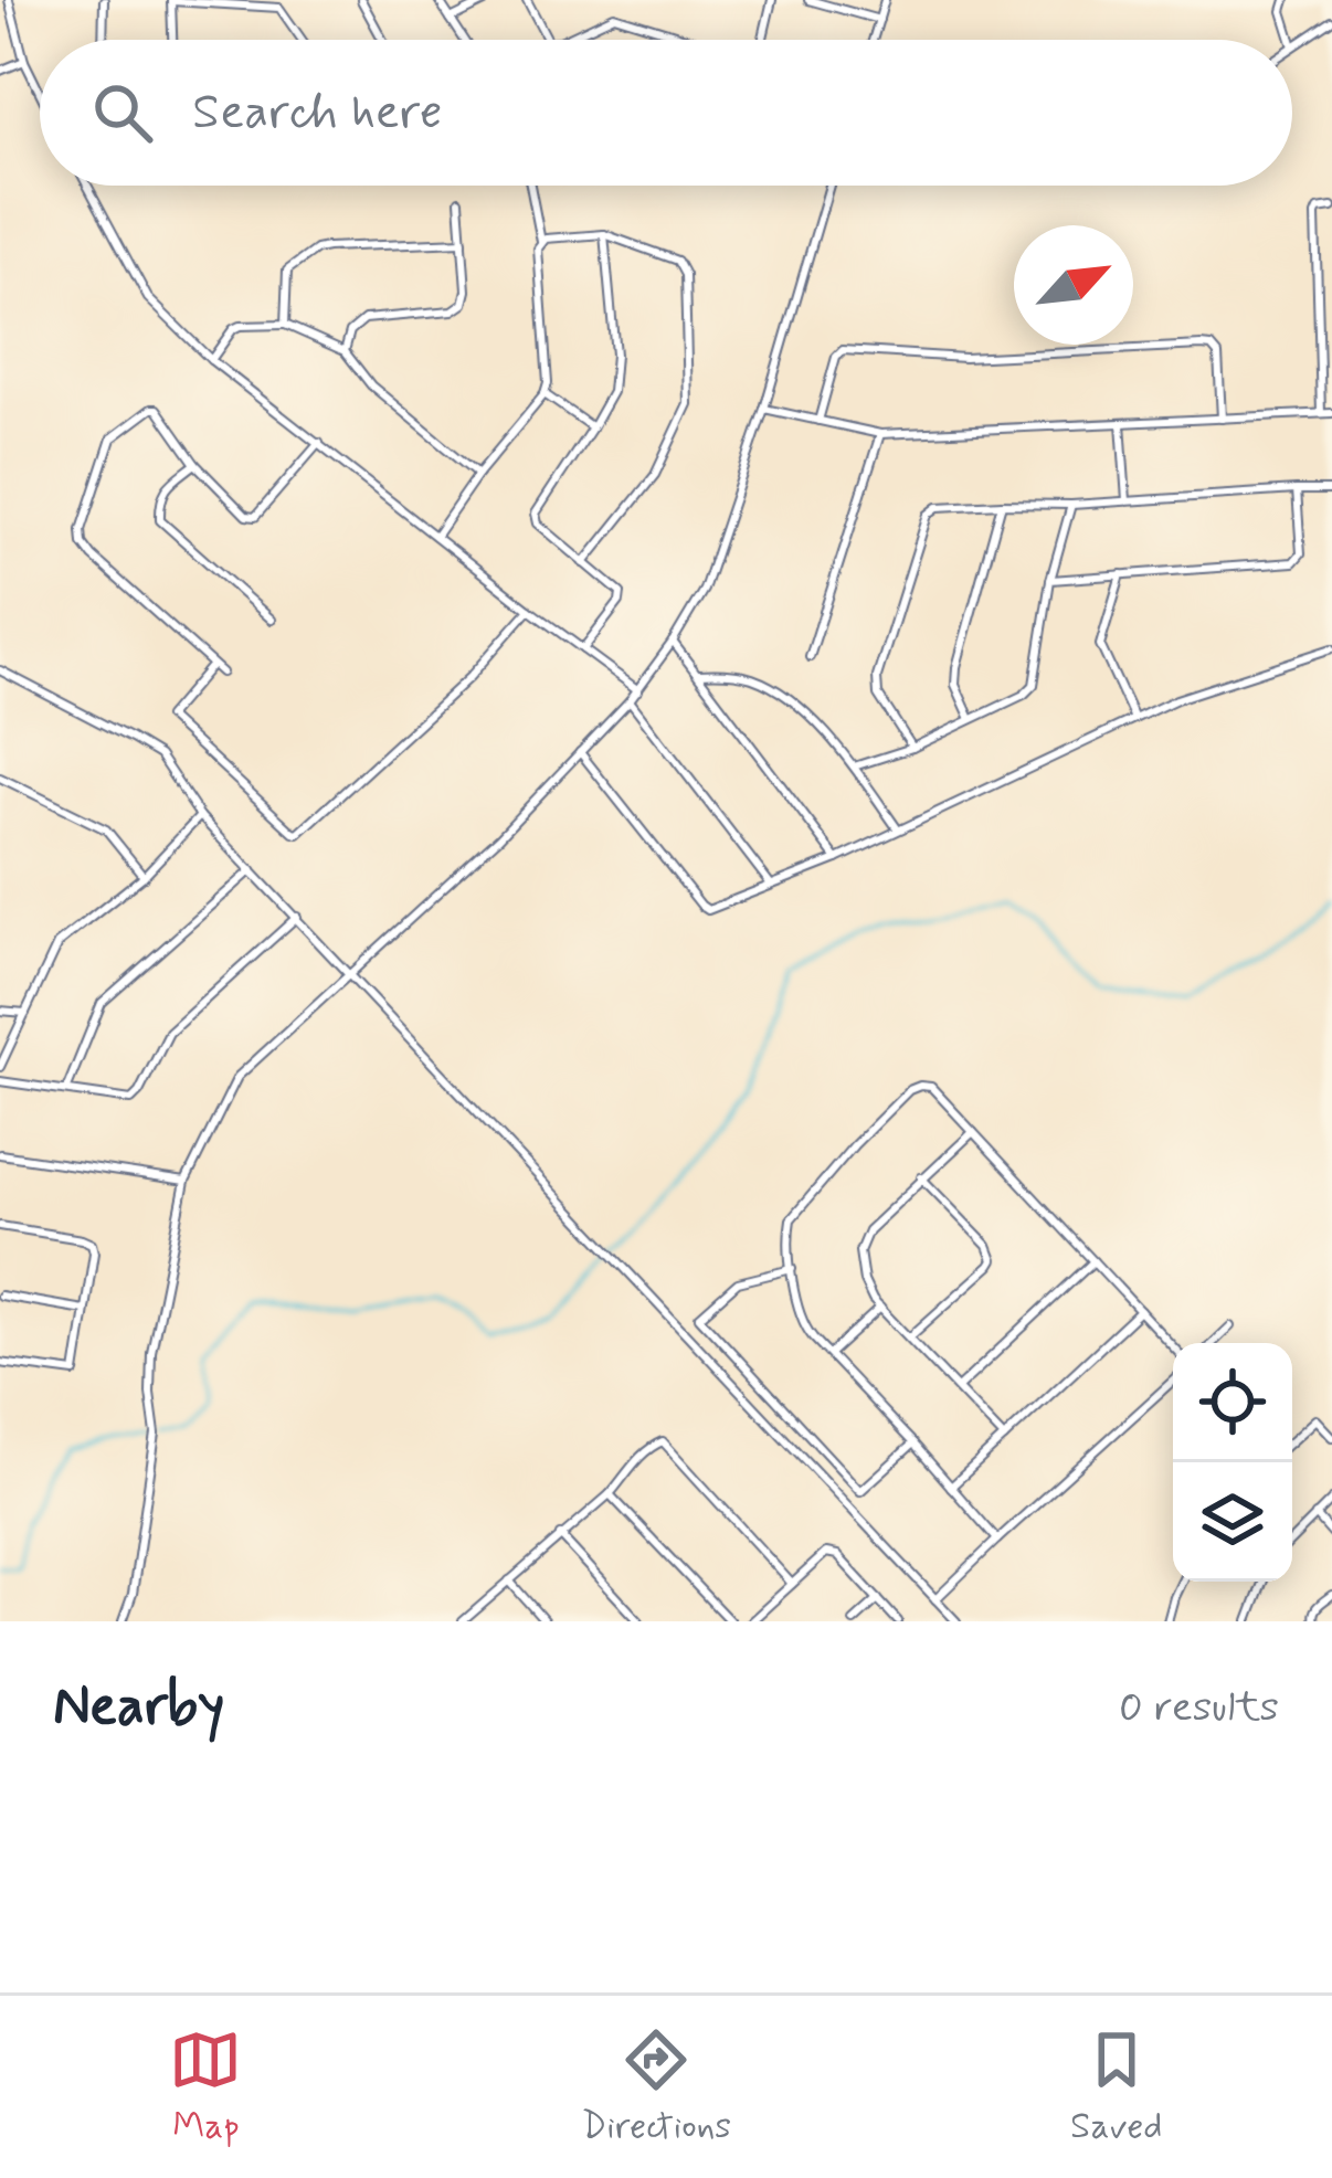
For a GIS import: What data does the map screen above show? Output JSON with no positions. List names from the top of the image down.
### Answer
{
  "north": "top right",
  "page": {
    "search": "Search here",
    "heading": ["Nearby", "0 results"],
    "nav": ["Map", "Directions", "Saved"]
  }
}
